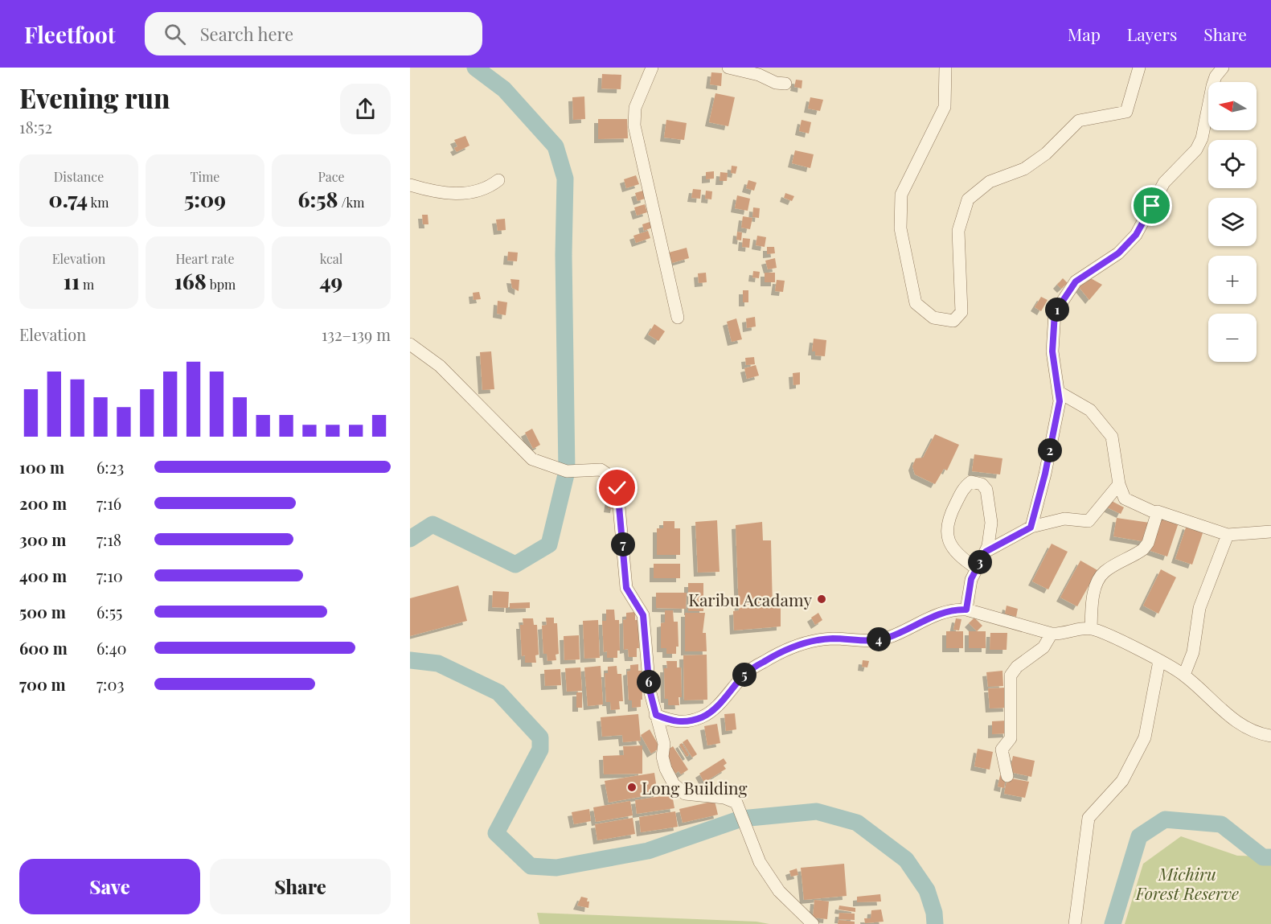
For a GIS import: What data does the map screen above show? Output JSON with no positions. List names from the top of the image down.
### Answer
{
  "parks": ["Michiru Forest Reserve"],
  "places": ["Karibu Acadamy", "Long Building"],
  "north": "left",
  "page": {
    "header": "Fleetfoot",
    "search": "Search here",
    "nav": ["Map", "Layers", "Share"],
    "heading": ["Evening run", "18:52"],
    "map_buttons": ["+", "−"],
    "stats": [
      ["Distance", "0.74 km"],
      ["Time", "5:09"],
      ["Pace", "6:58 /km"],
      ["Elevation", "11 m"],
      ["Heart rate", "168 bpm"],
      ["kcal", "49"]
    ],
    "pins": [
      "1",
      "2",
      "7",
      "3",
      "4",
      "5",
      "6"
    ],
    "chart": ["Elevation", "132–139 m"],
    "list": [
      {
        "name": "100 m",
        "note": "6:23"
      },
      {
        "name": "200 m",
        "note": "7:16"
      },
      {
        "name": "300 m",
        "note": "7:18"
      },
      {
        "name": "400 m",
        "note": "7:10"
      },
      {
        "name": "500 m",
        "note": "6:55"
      },
      {
        "name": "600 m",
        "note": "6:40"
      },
      {
        "name": "700 m",
        "note": "7:03"
      }
    ],
    "buttons": ["Save", "Share"]
  }
}
